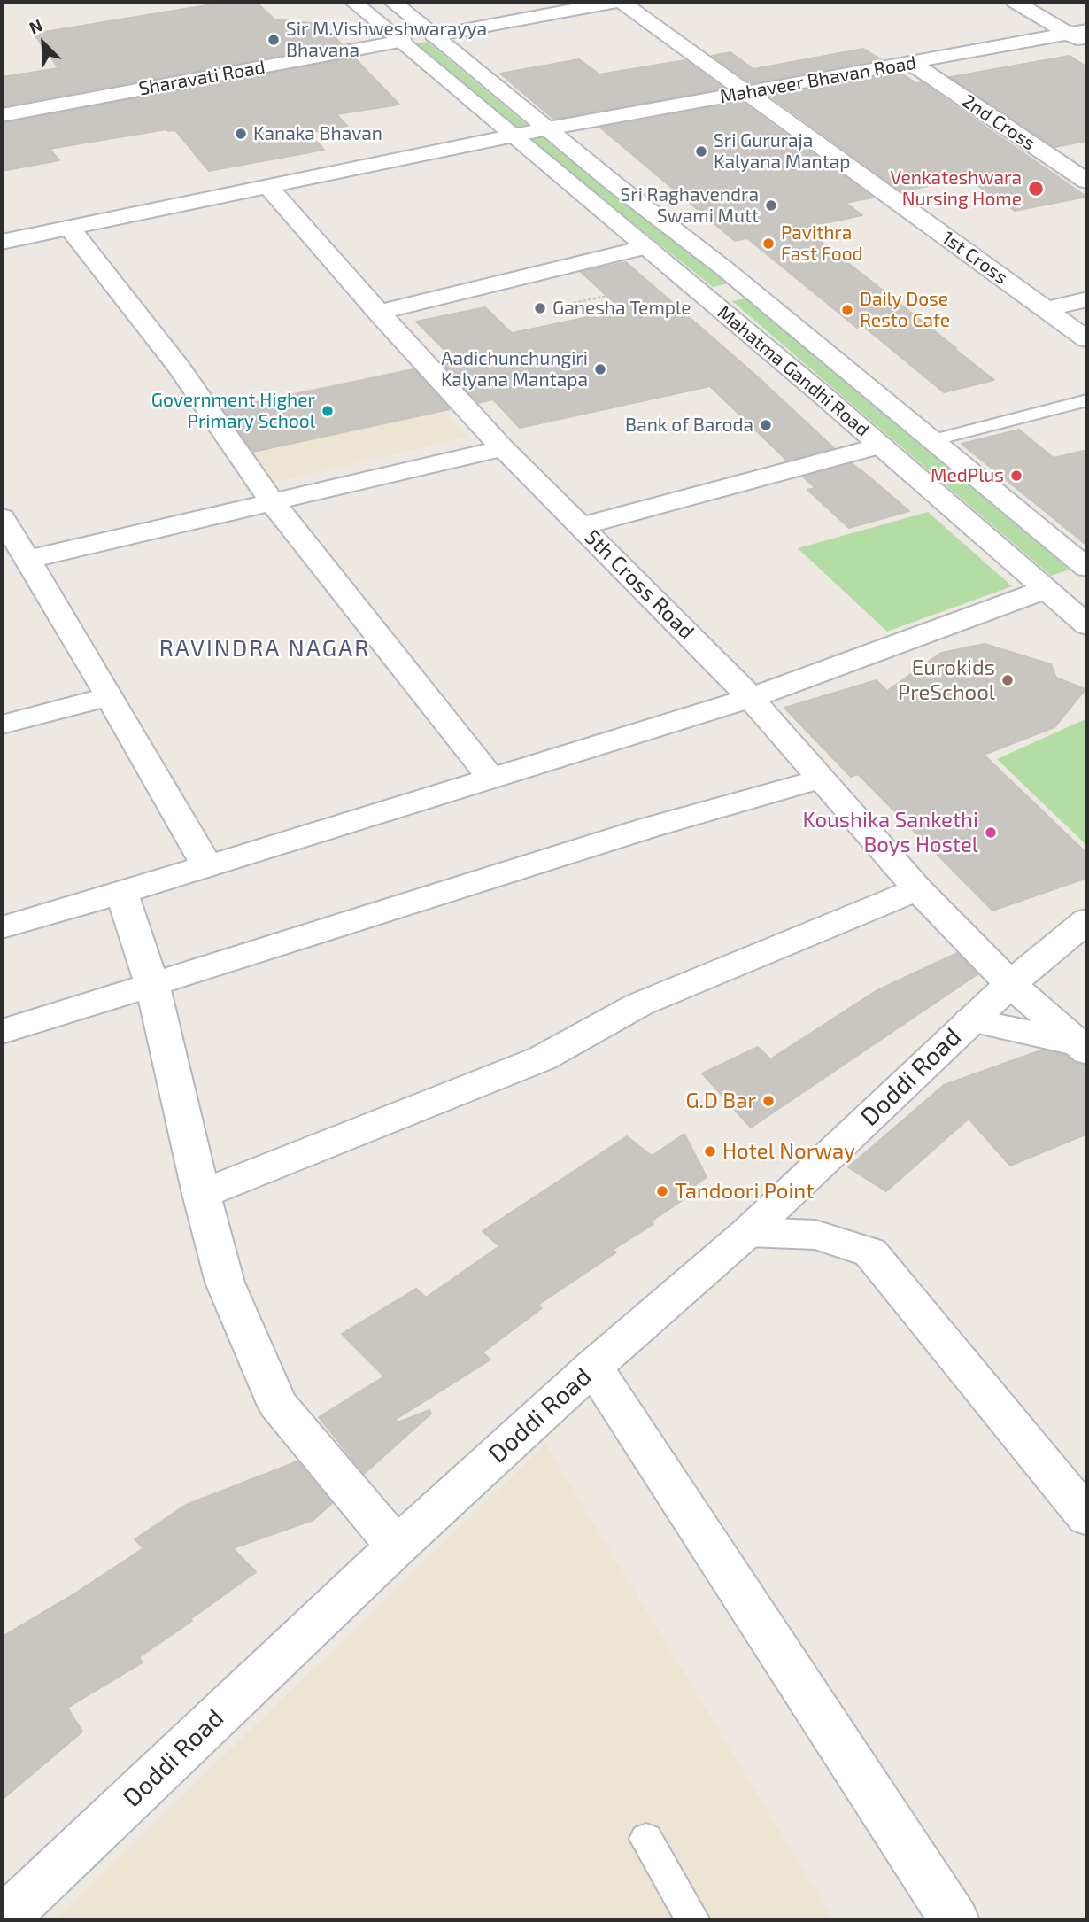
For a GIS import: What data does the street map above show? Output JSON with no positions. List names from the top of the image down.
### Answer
{
  "streets": {
    "street": [
      "Sharavati Road",
      "Mahaveer Bhavan Road",
      "2nd Cross",
      "1st Cross",
      "Mahatma Gandhi Road",
      "5th Cross Road",
      "Doddi Road"
    ]
  },
  "crossings": [
    ["Sharavati Road", "Mahatma Gandhi Road"],
    ["Mahaveer Bhavan Road", "2nd Cross"],
    ["Mahaveer Bhavan Road", "1st Cross"],
    ["Mahaveer Bhavan Road", "Mahatma Gandhi Road"],
    ["Mahaveer Bhavan Road", "5th Cross Road"],
    ["5th Cross Road", "Doddi Road"]
  ],
  "districts": ["RAVINDRA NAGAR"],
  "places": [
    "Sir M.Vishweshwarayya Bhavana",
    "Kanaka Bhavan",
    "Sri Gururaja Kalyana Mantap",
    "Venkateshwara Nursing Home",
    "Sri Raghavendra Swami Mutt",
    "Pavithra Fast Food",
    "Ganesha Temple",
    "Daily Dose Resto Cafe",
    "Aadichunchungiri Kalyana Mantapa",
    "Government Higher Primary School",
    "Bank of Baroda",
    "MedPlus",
    "Eurokids PreSchool",
    "Koushika Sankethi Boys Hostel",
    "G.D Bar",
    "Hotel Norway",
    "Tandoori Point"
  ],
  "north": "top left"
}
